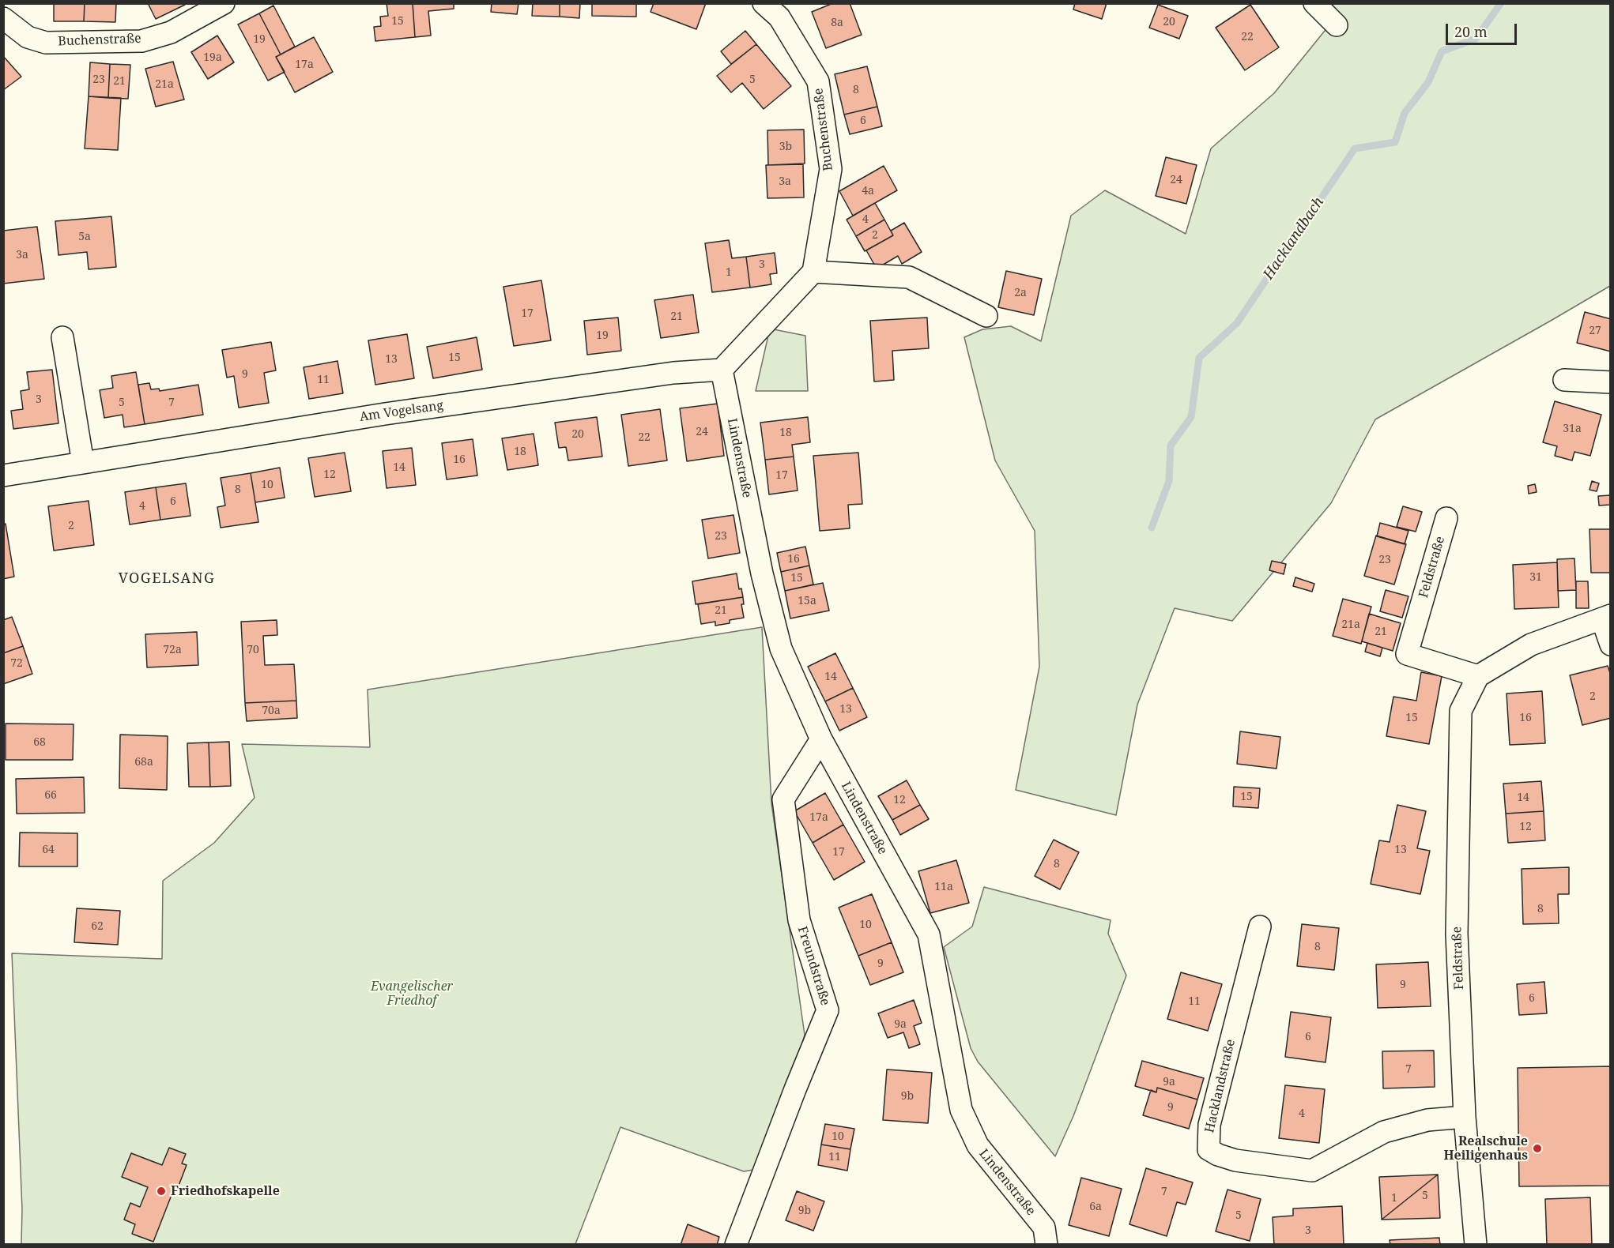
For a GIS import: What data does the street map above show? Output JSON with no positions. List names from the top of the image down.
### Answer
{
  "streets": {
    "street": [
      "Buchenstraße",
      "Am Vogelsang",
      "Lindenstraße",
      "Feldstraße",
      "Freundstraße",
      "Hacklandstraße"
    ]
  },
  "crossings": [
    ["Am Vogelsang", "Lindenstraße"],
    ["Lindenstraße", "Freundstraße"],
    ["Feldstraße", "Hacklandstraße"]
  ],
  "districts": ["VOGELSANG"],
  "water": ["Hacklandbach"],
  "parks": ["Evangelischer Friedhof"],
  "places": ["Realschule Heiligenhaus", "Friedhofskapelle"],
  "house_numbers": [
    "15",
    "20",
    "8a",
    "22",
    "19",
    "19a",
    "17a",
    "23",
    "5",
    "21",
    "21a",
    "8",
    "6",
    "3b",
    "24",
    "3a",
    "4a",
    "4",
    "2",
    "5a",
    "3a",
    "3",
    "1",
    "2a",
    "17",
    "21",
    "27",
    "19",
    "15",
    "13",
    "9",
    "11",
    "3",
    "5",
    "7",
    "31a",
    "24",
    "18",
    "20",
    "22",
    "18",
    "16",
    "14",
    "12",
    "17",
    "10",
    "8",
    "6",
    "4",
    "2",
    "23",
    "16",
    "23",
    "31",
    "15",
    "15a",
    "21",
    "21a",
    "21",
    "72a",
    "70",
    "72",
    "14",
    "2",
    "13",
    "70a",
    "15",
    "16",
    "68",
    "68a",
    "66",
    "15",
    "14",
    "12",
    "17a",
    "12",
    "64",
    "13",
    "17",
    "8",
    "11a",
    "8",
    "10",
    "62",
    "8",
    "9",
    "9",
    "6",
    "11",
    "9a",
    "6",
    "7",
    "9a",
    "9b",
    "9",
    "4",
    "10",
    "11",
    "7",
    "5",
    "1",
    "6a",
    "9b",
    "5",
    "3"
  ],
  "scale_bar": "20 m"
}
